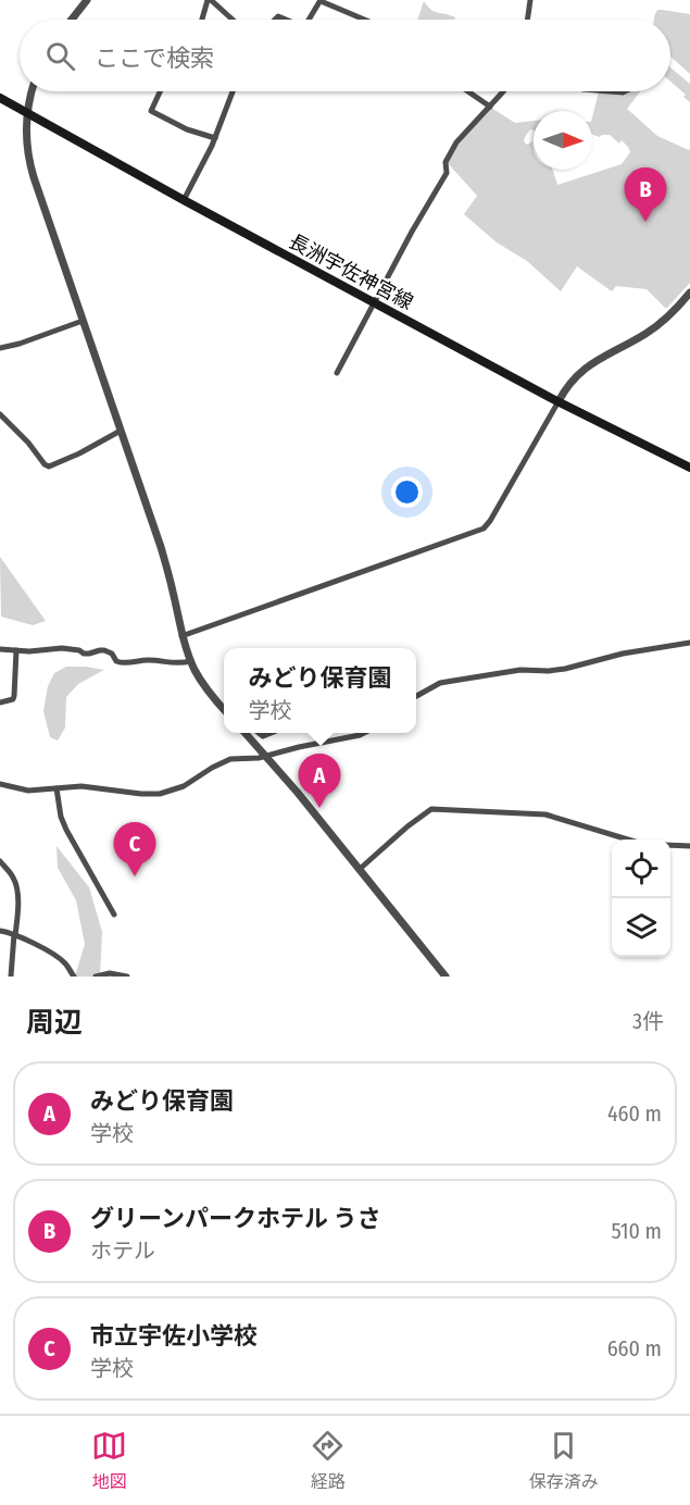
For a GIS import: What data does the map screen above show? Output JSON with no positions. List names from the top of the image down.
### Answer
{
  "streets": {
    "main road": ["長洲宇佐神宮線"]
  },
  "north": "right",
  "page": {
    "search": "ここで検索",
    "pins": ["B", "A", "C"],
    "popup": ["みどり保育園", "学校"],
    "heading": ["周辺", "3件"],
    "list": [
      {
        "mark": "A",
        "name": "みどり保育園",
        "note": "学校",
        "value": "460 m"
      },
      {
        "mark": "B",
        "name": "グリーンパークホテル うさ",
        "note": "ホテル",
        "value": "510 m"
      },
      {
        "mark": "C",
        "name": "市立宇佐小学校",
        "note": "学校",
        "value": "660 m"
      }
    ],
    "nav": ["地図", "経路", "保存済み"]
  }
}
